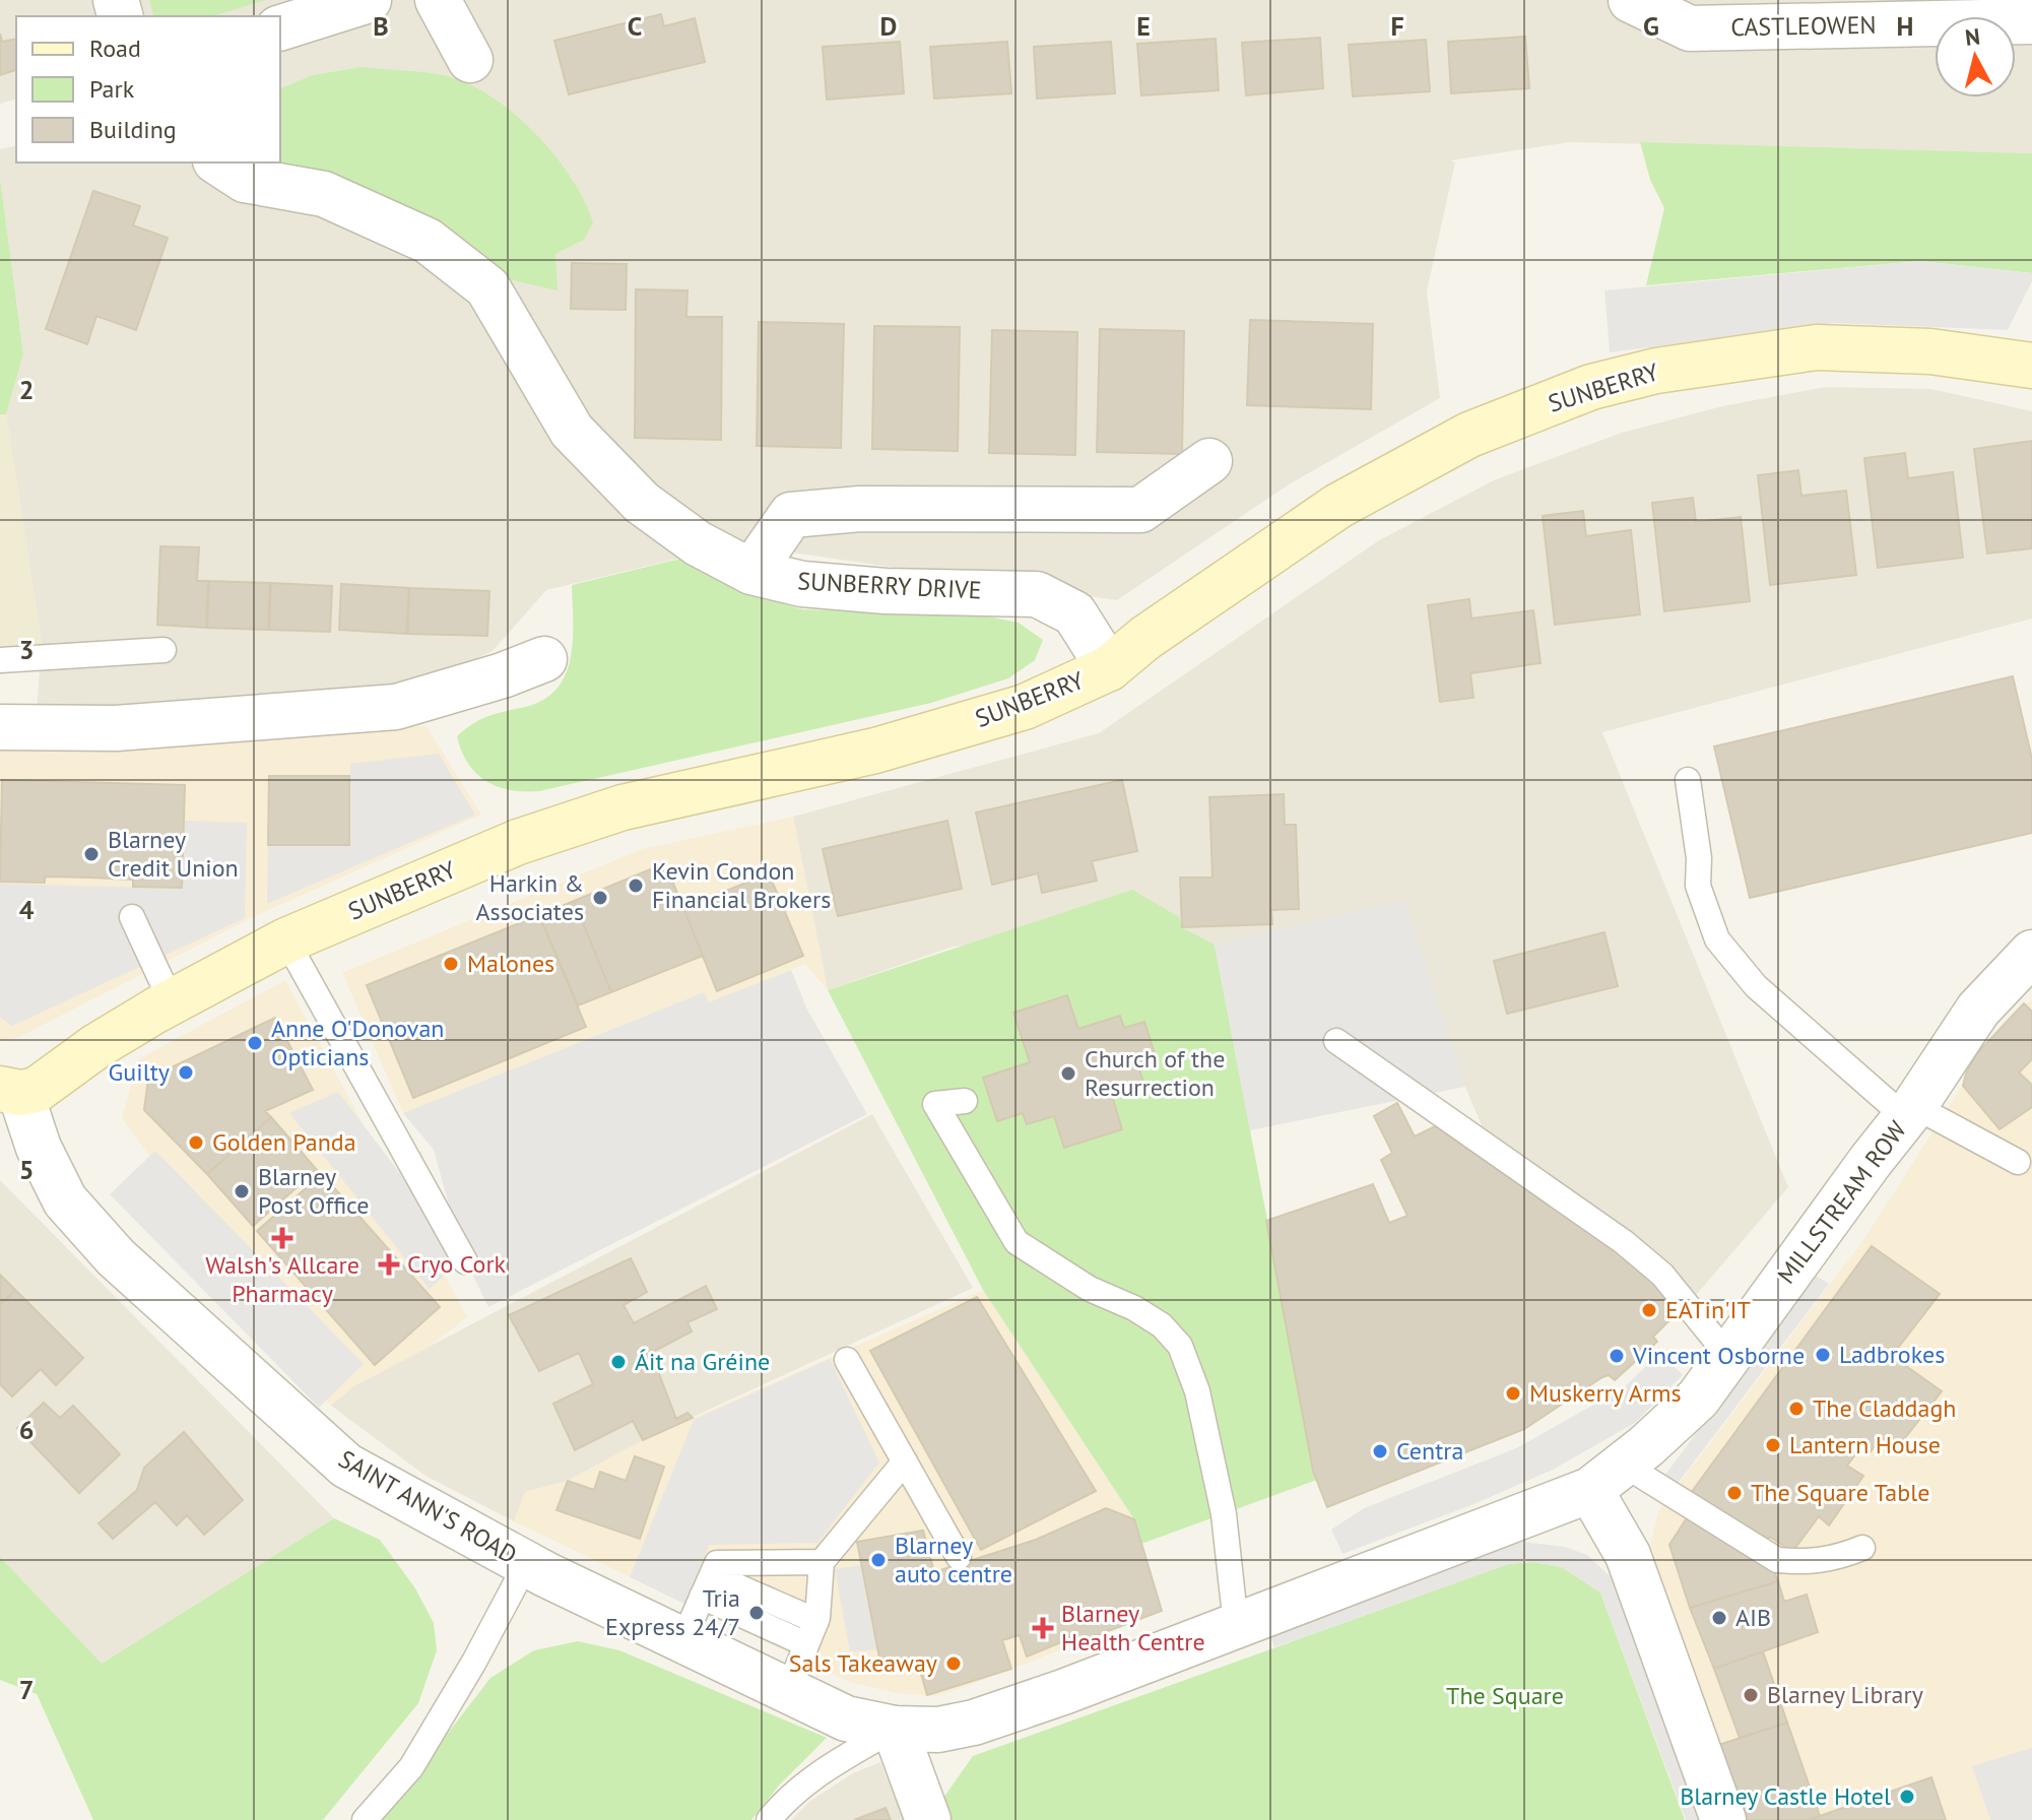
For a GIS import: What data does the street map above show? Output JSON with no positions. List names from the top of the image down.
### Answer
{
  "streets": {
    "main road": ["SUNBERRY"],
    "street": [
      "CASTLEOWEN",
      "SUNBERRY DRIVE",
      "MILLSTREAM ROW",
      "SAINT ANN'S ROAD"
    ]
  },
  "crossings": [
    ["SUNBERRY", "SUNBERRY DRIVE"],
    ["SUNBERRY", "SAINT ANN'S ROAD"]
  ],
  "parks": ["The Square"],
  "places": {
    "other": [
      "Blarney Credit Union",
      "Kevin Condon Financial Brokers",
      "Harkin & Associates",
      "Malones",
      "Anne O'Donovan Opticians",
      "Guilty",
      "Church of the Resurrection",
      "Golden Panda",
      "Blarney Post Office",
      "EATin'IT",
      "Ladbrokes",
      "Vincent Osborne",
      "Áit na Gréine",
      "Muskerry Arms",
      "The Claddagh",
      "Lantern House",
      "Centra",
      "The Square Table",
      "Blarney auto centre",
      "Tria Express 24/7",
      "AIB",
      "Sals Takeaway",
      "Blarney Library",
      "Blarney Castle Hotel"
    ],
    "health": ["Walsh's Allcare Pharmacy", "Cryo Cork", "Blarney Health Centre"]
  },
  "legend": ["Road", "Park", "Building"],
  "north": "top",
  "grid": {
    "columns": [
      "B",
      "C",
      "D",
      "E",
      "F",
      "G",
      "H"
    ],
    "rows": [
      "2",
      "3",
      "4",
      "5",
      "6",
      "7"
    ]
  }
}
